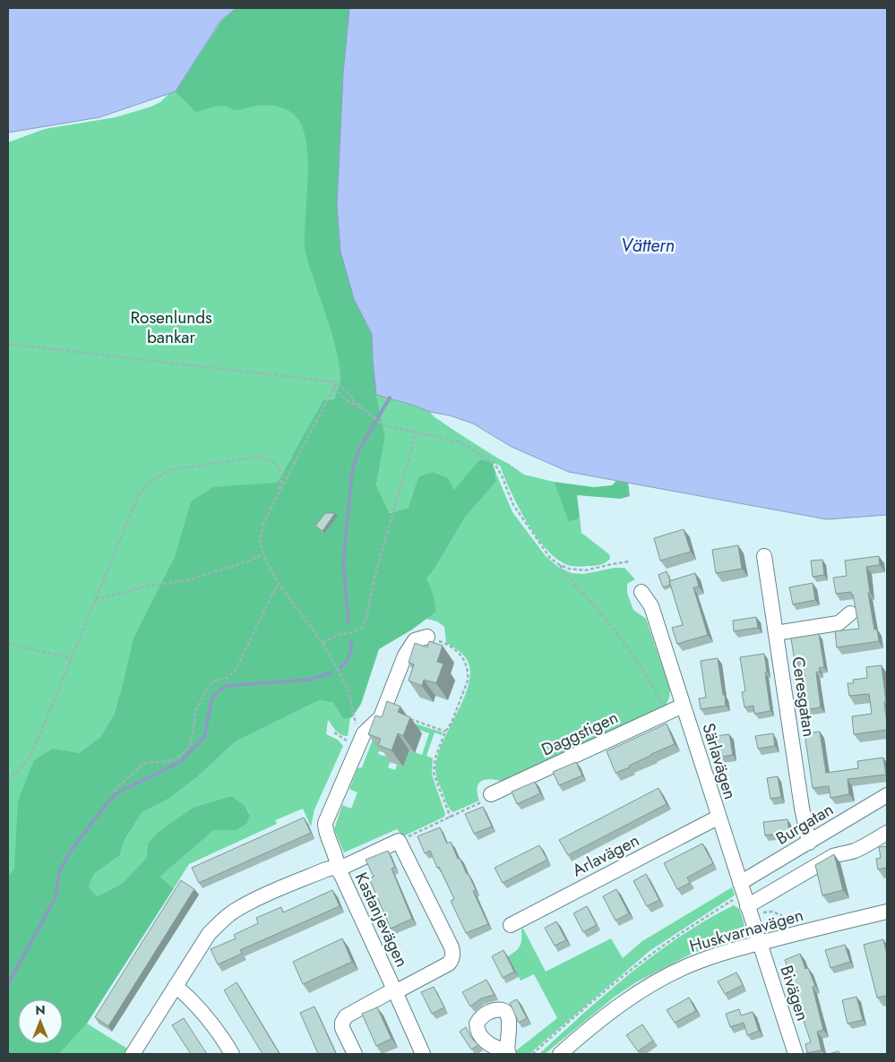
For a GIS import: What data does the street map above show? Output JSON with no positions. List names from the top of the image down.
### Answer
{
  "streets": {
    "street": [
      "Ceresgatan",
      "Daggstigen",
      "Särlavägen",
      "Burgatan",
      "Arlavägen",
      "Kastanjevägen",
      "Huskvarnavägen",
      "Bivägen"
    ]
  },
  "crossings": [
    ["Ceresgatan", "Burgatan"],
    ["Daggstigen", "Särlavägen"],
    ["Särlavägen", "Burgatan"],
    ["Särlavägen", "Arlavägen"],
    ["Särlavägen", "Huskvarnavägen"],
    ["Särlavägen", "Bivägen"],
    ["Huskvarnavägen", "Bivägen"]
  ],
  "water": ["Vättern"],
  "parks": ["Rosenlunds bankar"],
  "north": "top"
}
